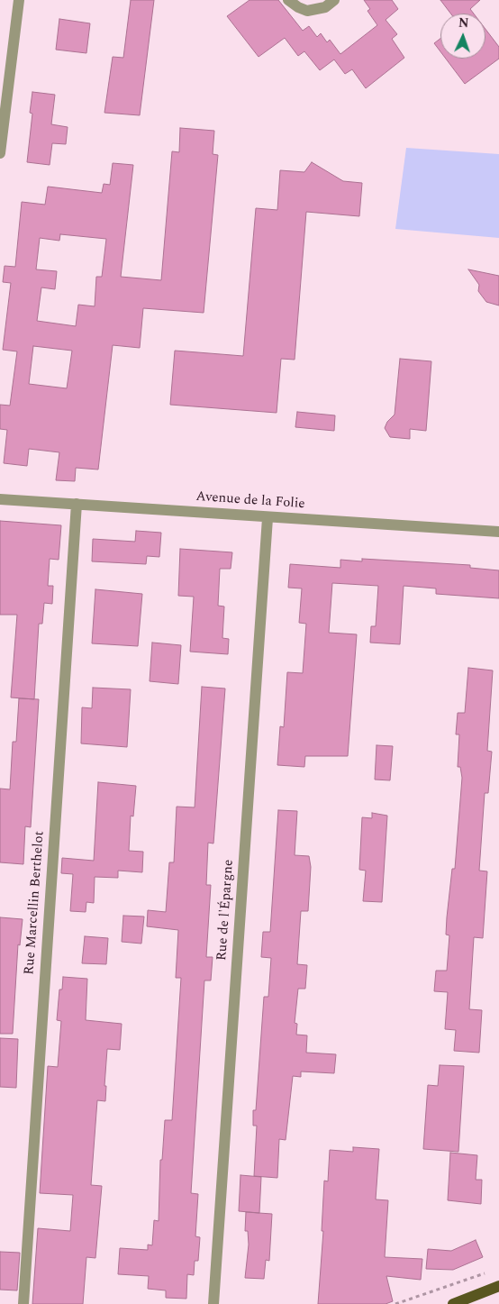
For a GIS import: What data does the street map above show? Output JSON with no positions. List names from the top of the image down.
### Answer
{
  "streets": {
    "street": ["Avenue de la Folie", "Rue Marcellin Berthelot", "Rue de l'Épargne"]
  },
  "crossings": [
    ["Avenue de la Folie", "Rue Marcellin Berthelot"],
    ["Avenue de la Folie", "Rue de l'Épargne"]
  ],
  "north": "top"
}
